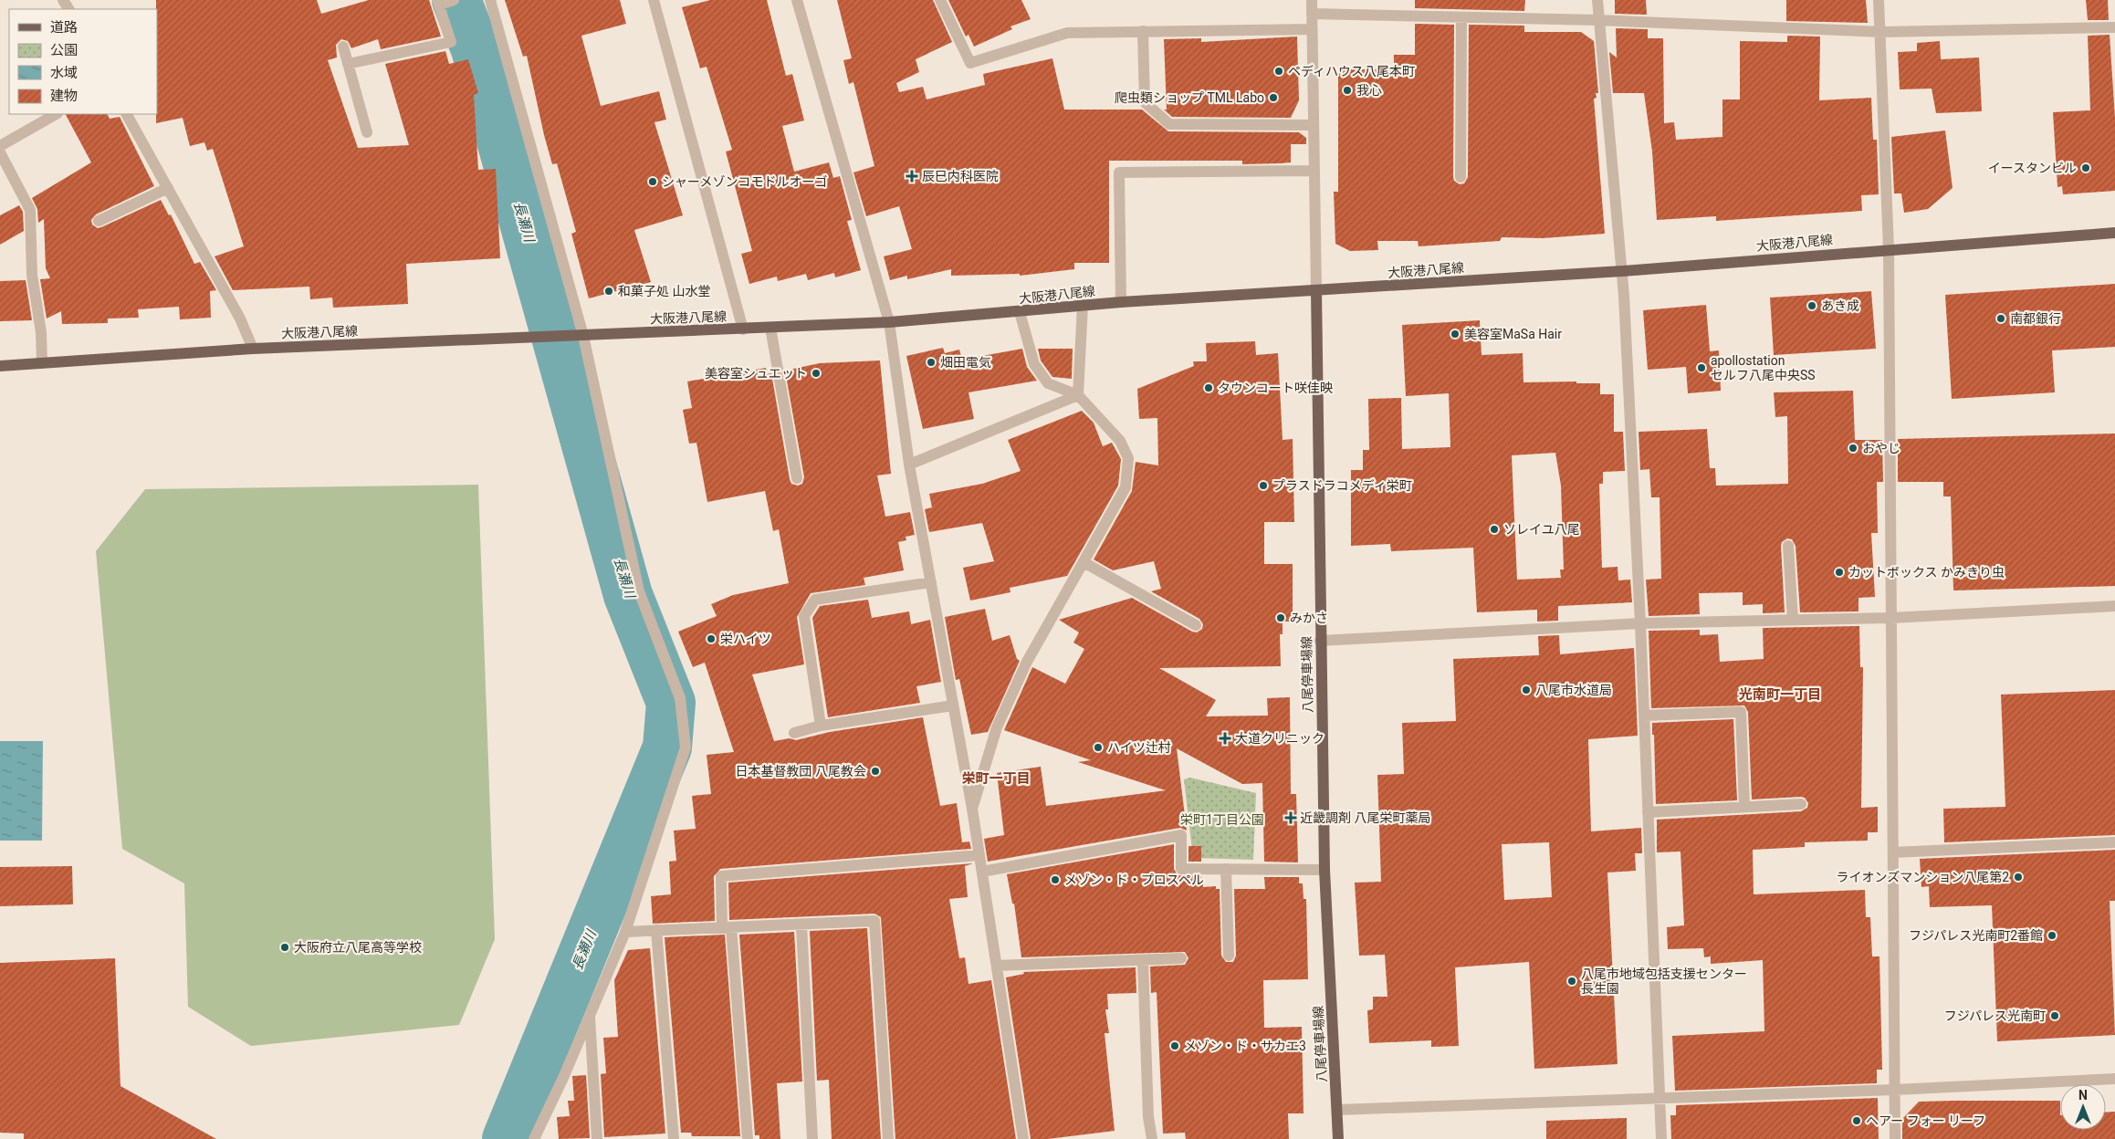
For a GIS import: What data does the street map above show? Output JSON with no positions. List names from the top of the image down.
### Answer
{
  "streets": {
    "main road": ["大阪港八尾線", "八尾停車場線"]
  },
  "crossings": [
    ["大阪港八尾線", "八尾停車場線"]
  ],
  "districts": ["光南町一丁目", "栄町一丁目"],
  "water": ["長瀬川"],
  "parks": ["栄町1丁目公園"],
  "places": {
    "other": [
      "ペディハウス八尾本町",
      "我心",
      "爬虫類ショップ TML Labo",
      "イースタンビル",
      "シャーメゾンコモドルオーゴ",
      "和菓子処 山水堂",
      "あき成",
      "南都銀行",
      "美容室MaSa Hair",
      "畑田電気",
      "apollostation セルフ八尾中央SS",
      "美容室シュエット",
      "タウンコート咲佳映",
      "おやじ",
      "プラスドラコメディ栄町",
      "ソレイユ八尾",
      "カットボックス かみきり虫",
      "みかさ",
      "栄ハイツ",
      "八尾市水道局",
      "ハイツ辻村",
      "日本基督教団 八尾教会",
      "ライオンズマンション八尾第2",
      "メゾン・ド・プロスペル",
      "フジパレス光南町2番館",
      "大阪府立八尾高等学校",
      "八尾市地域包括支援センター 長生園",
      "フジパレス光南町",
      "メゾン・ド・サカエ3",
      "ヘアー フォー リーフ"
    ],
    "health": ["辰巳内科医院", "大道クリニック", "近畿調剤 八尾栄町薬局"]
  },
  "legend": [
    "道路",
    "公園",
    "水域",
    "建物"
  ],
  "north": "top"
}
